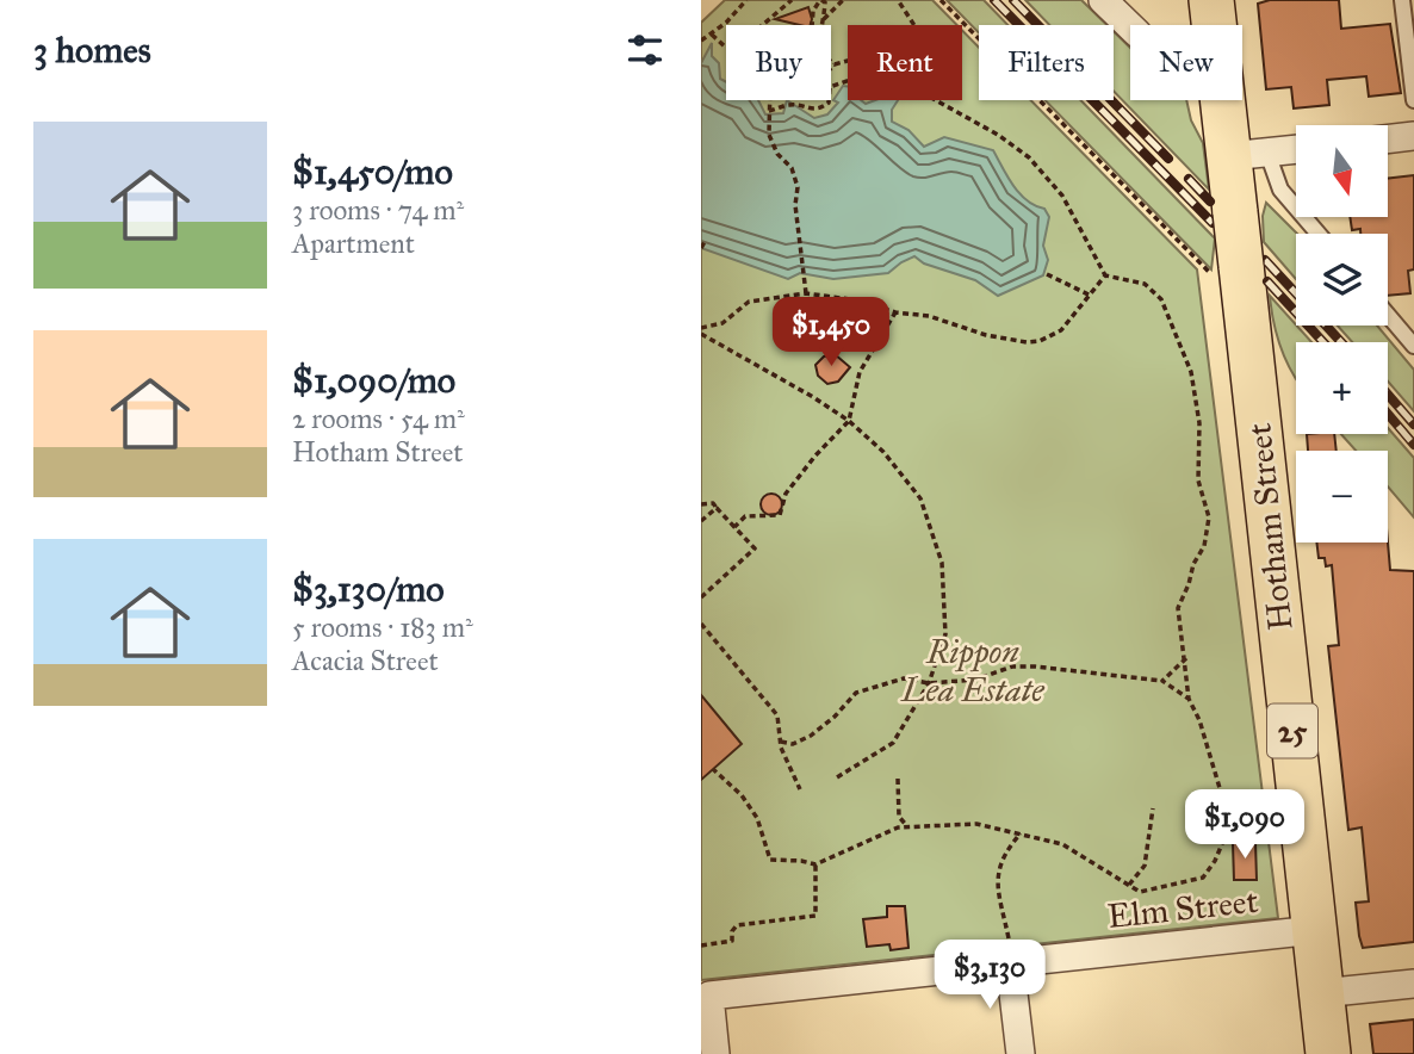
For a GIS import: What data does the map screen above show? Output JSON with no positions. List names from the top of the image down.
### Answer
{
  "streets": {
    "main road": ["Hotham Street", "25"],
    "street": ["Elm Street"]
  },
  "crossings": [
    ["Hotham Street", "Elm Street"]
  ],
  "parks": ["Rippon Lea Estate"],
  "north": "bottom",
  "page": {
    "heading": "3 homes",
    "chip": [
      "Buy",
      "Rent",
      "Filters",
      "New"
    ],
    "list": [
      {
        "name": "$1,450/mo",
        "note": "3 rooms · 74 m² · Apartment"
      },
      {
        "name": "$1,090/mo",
        "note": "2 rooms · 54 m² · Hotham Street"
      },
      {
        "name": "$3,130/mo",
        "note": "5 rooms · 183 m² · Acacia Street"
      }
    ],
    "map_buttons": ["+", "−"],
    "price": ["$1,450", "$1,090", "$3,130"]
  }
}
